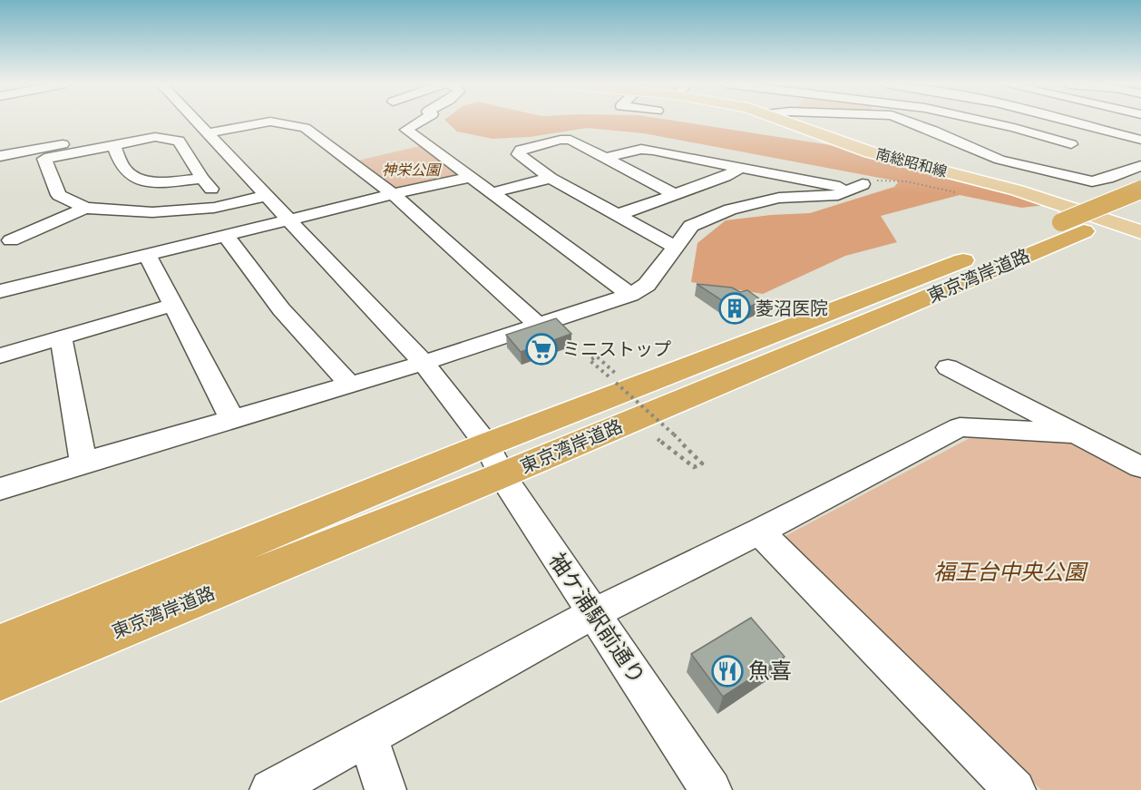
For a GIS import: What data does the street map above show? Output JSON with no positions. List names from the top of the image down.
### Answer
{
  "streets": {
    "highway": ["東京湾岸道路"],
    "main road": ["南総昭和線"],
    "street": ["袖ケ浦駅前通り"]
  },
  "crossings": [
    ["東京湾岸道路", "袖ケ浦駅前通り"]
  ],
  "parks": ["神栄公園", "福王台中央公園"],
  "places": {
    "building": ["菱沼医院"],
    "supermarket": ["ミニストップ"],
    "restaurant": ["魚喜"]
  }
}
